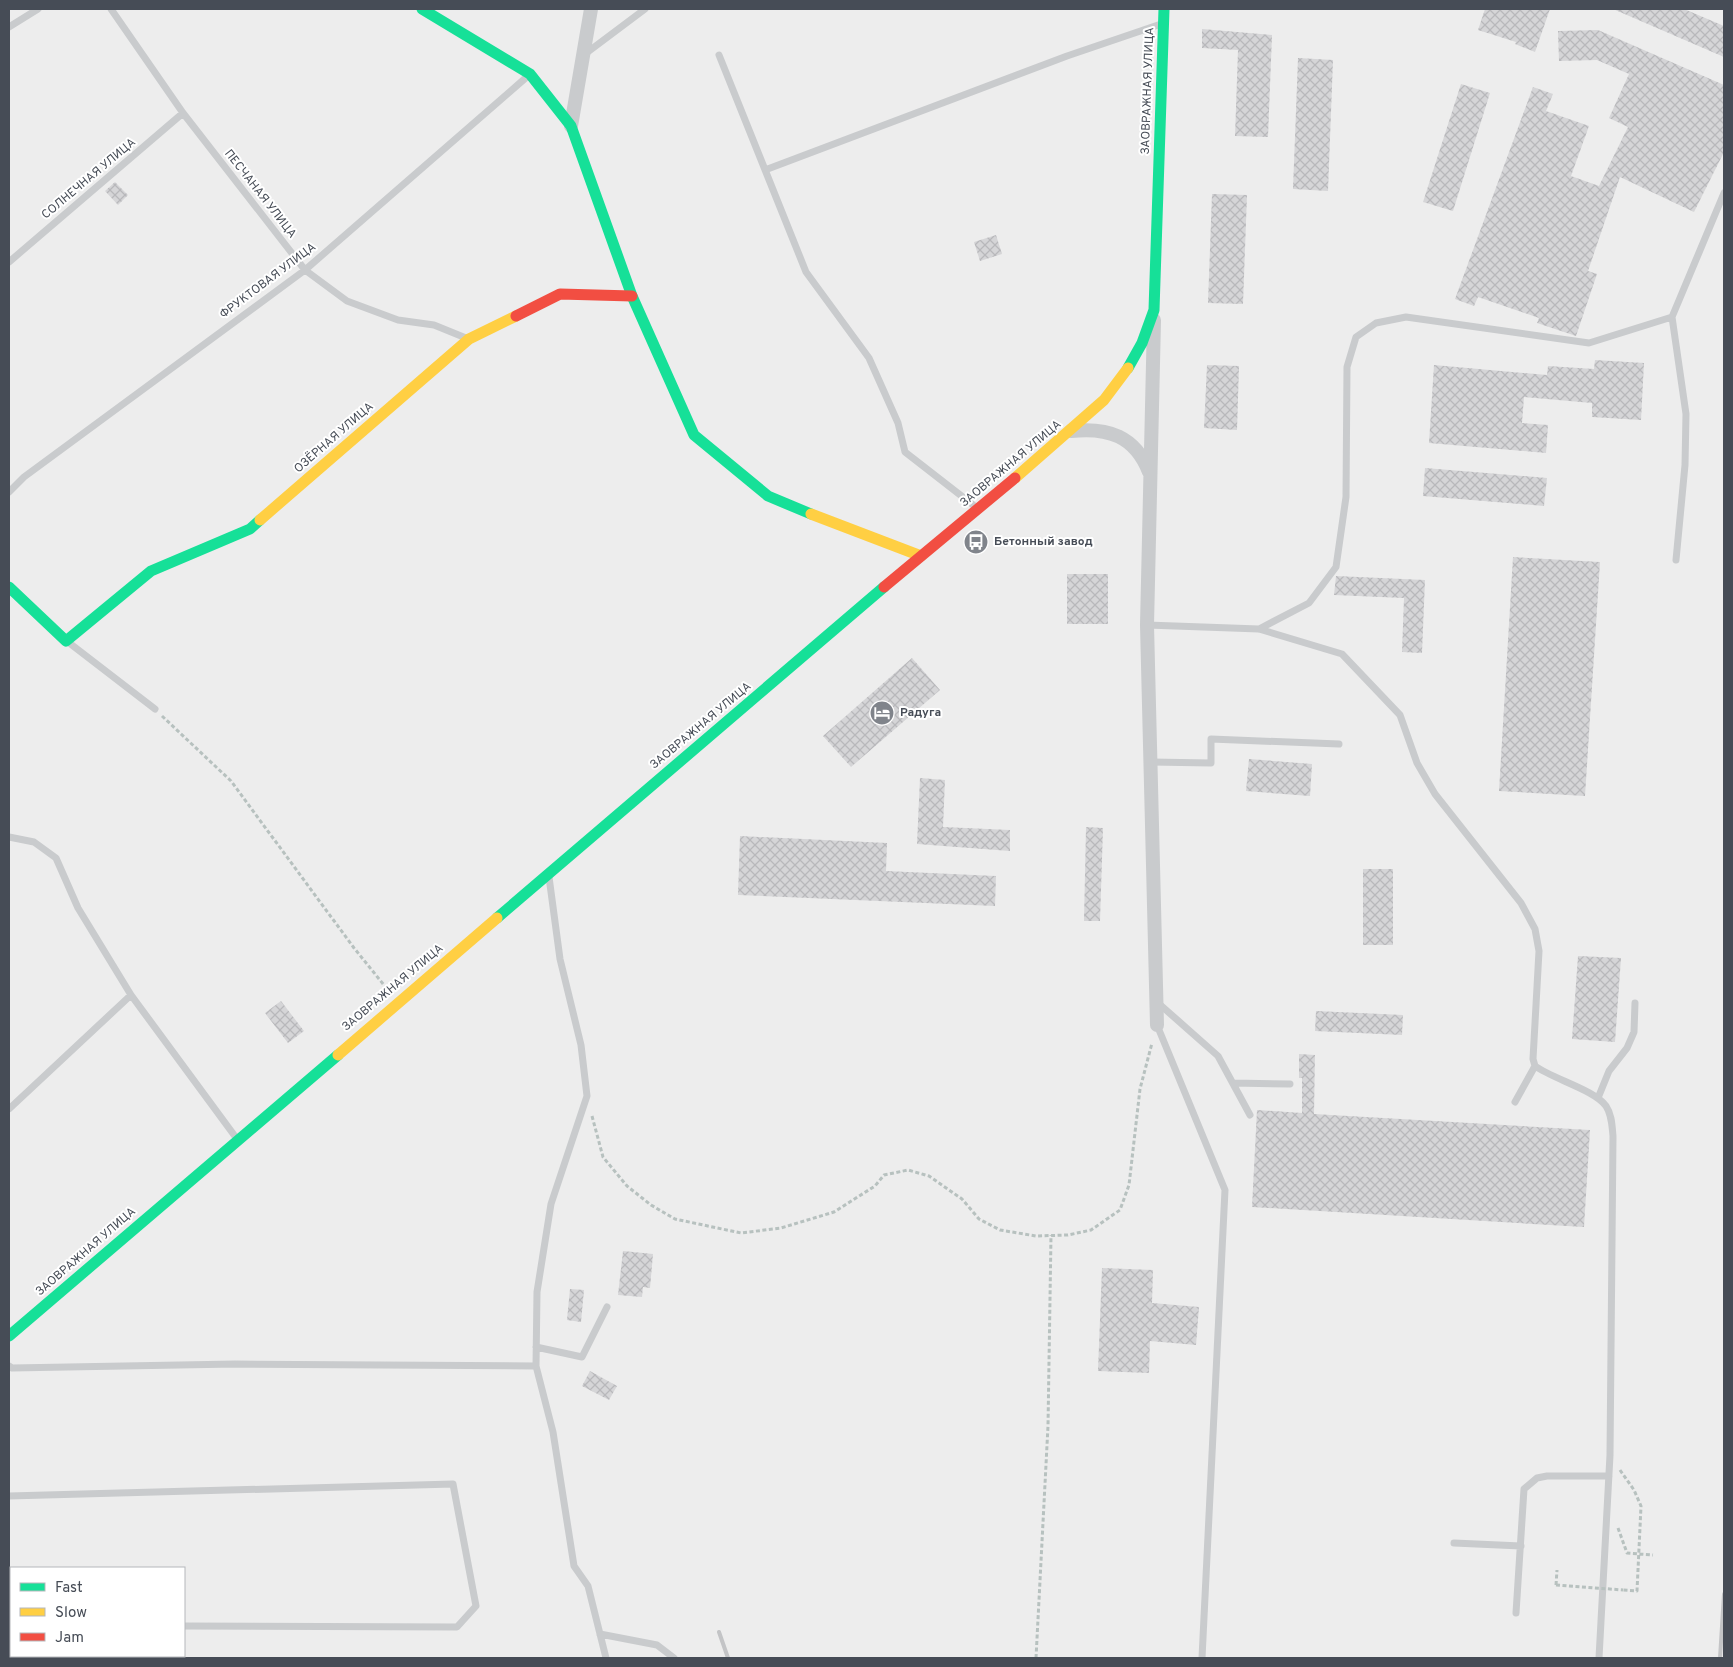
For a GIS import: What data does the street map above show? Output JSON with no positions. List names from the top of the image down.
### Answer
{
  "streets": {
    "street": ["ЗАОВРАЖНАЯ УЛИЦА", "ОЗЁРНАЯ УЛИЦА"],
    "lane": ["СОЛНЕЧНАЯ УЛИЦА", "ПЕСЧАНАЯ УЛИЦА", "ФРУКТОВАЯ УЛИЦА"]
  },
  "crossings": [
    ["СОЛНЕЧНАЯ УЛИЦА", "ПЕСЧАНАЯ УЛИЦА"],
    ["ПЕСЧАНАЯ УЛИЦА", "ФРУКТОВАЯ УЛИЦА"],
    ["ПЕСЧАНАЯ УЛИЦА", "ОЗЁРНАЯ УЛИЦА"]
  ],
  "places": {
    "bus stop": ["Бетонный завод"],
    "hotel": ["Радуга"]
  },
  "legend": ["Fast", "Slow", "Jam"]
}
